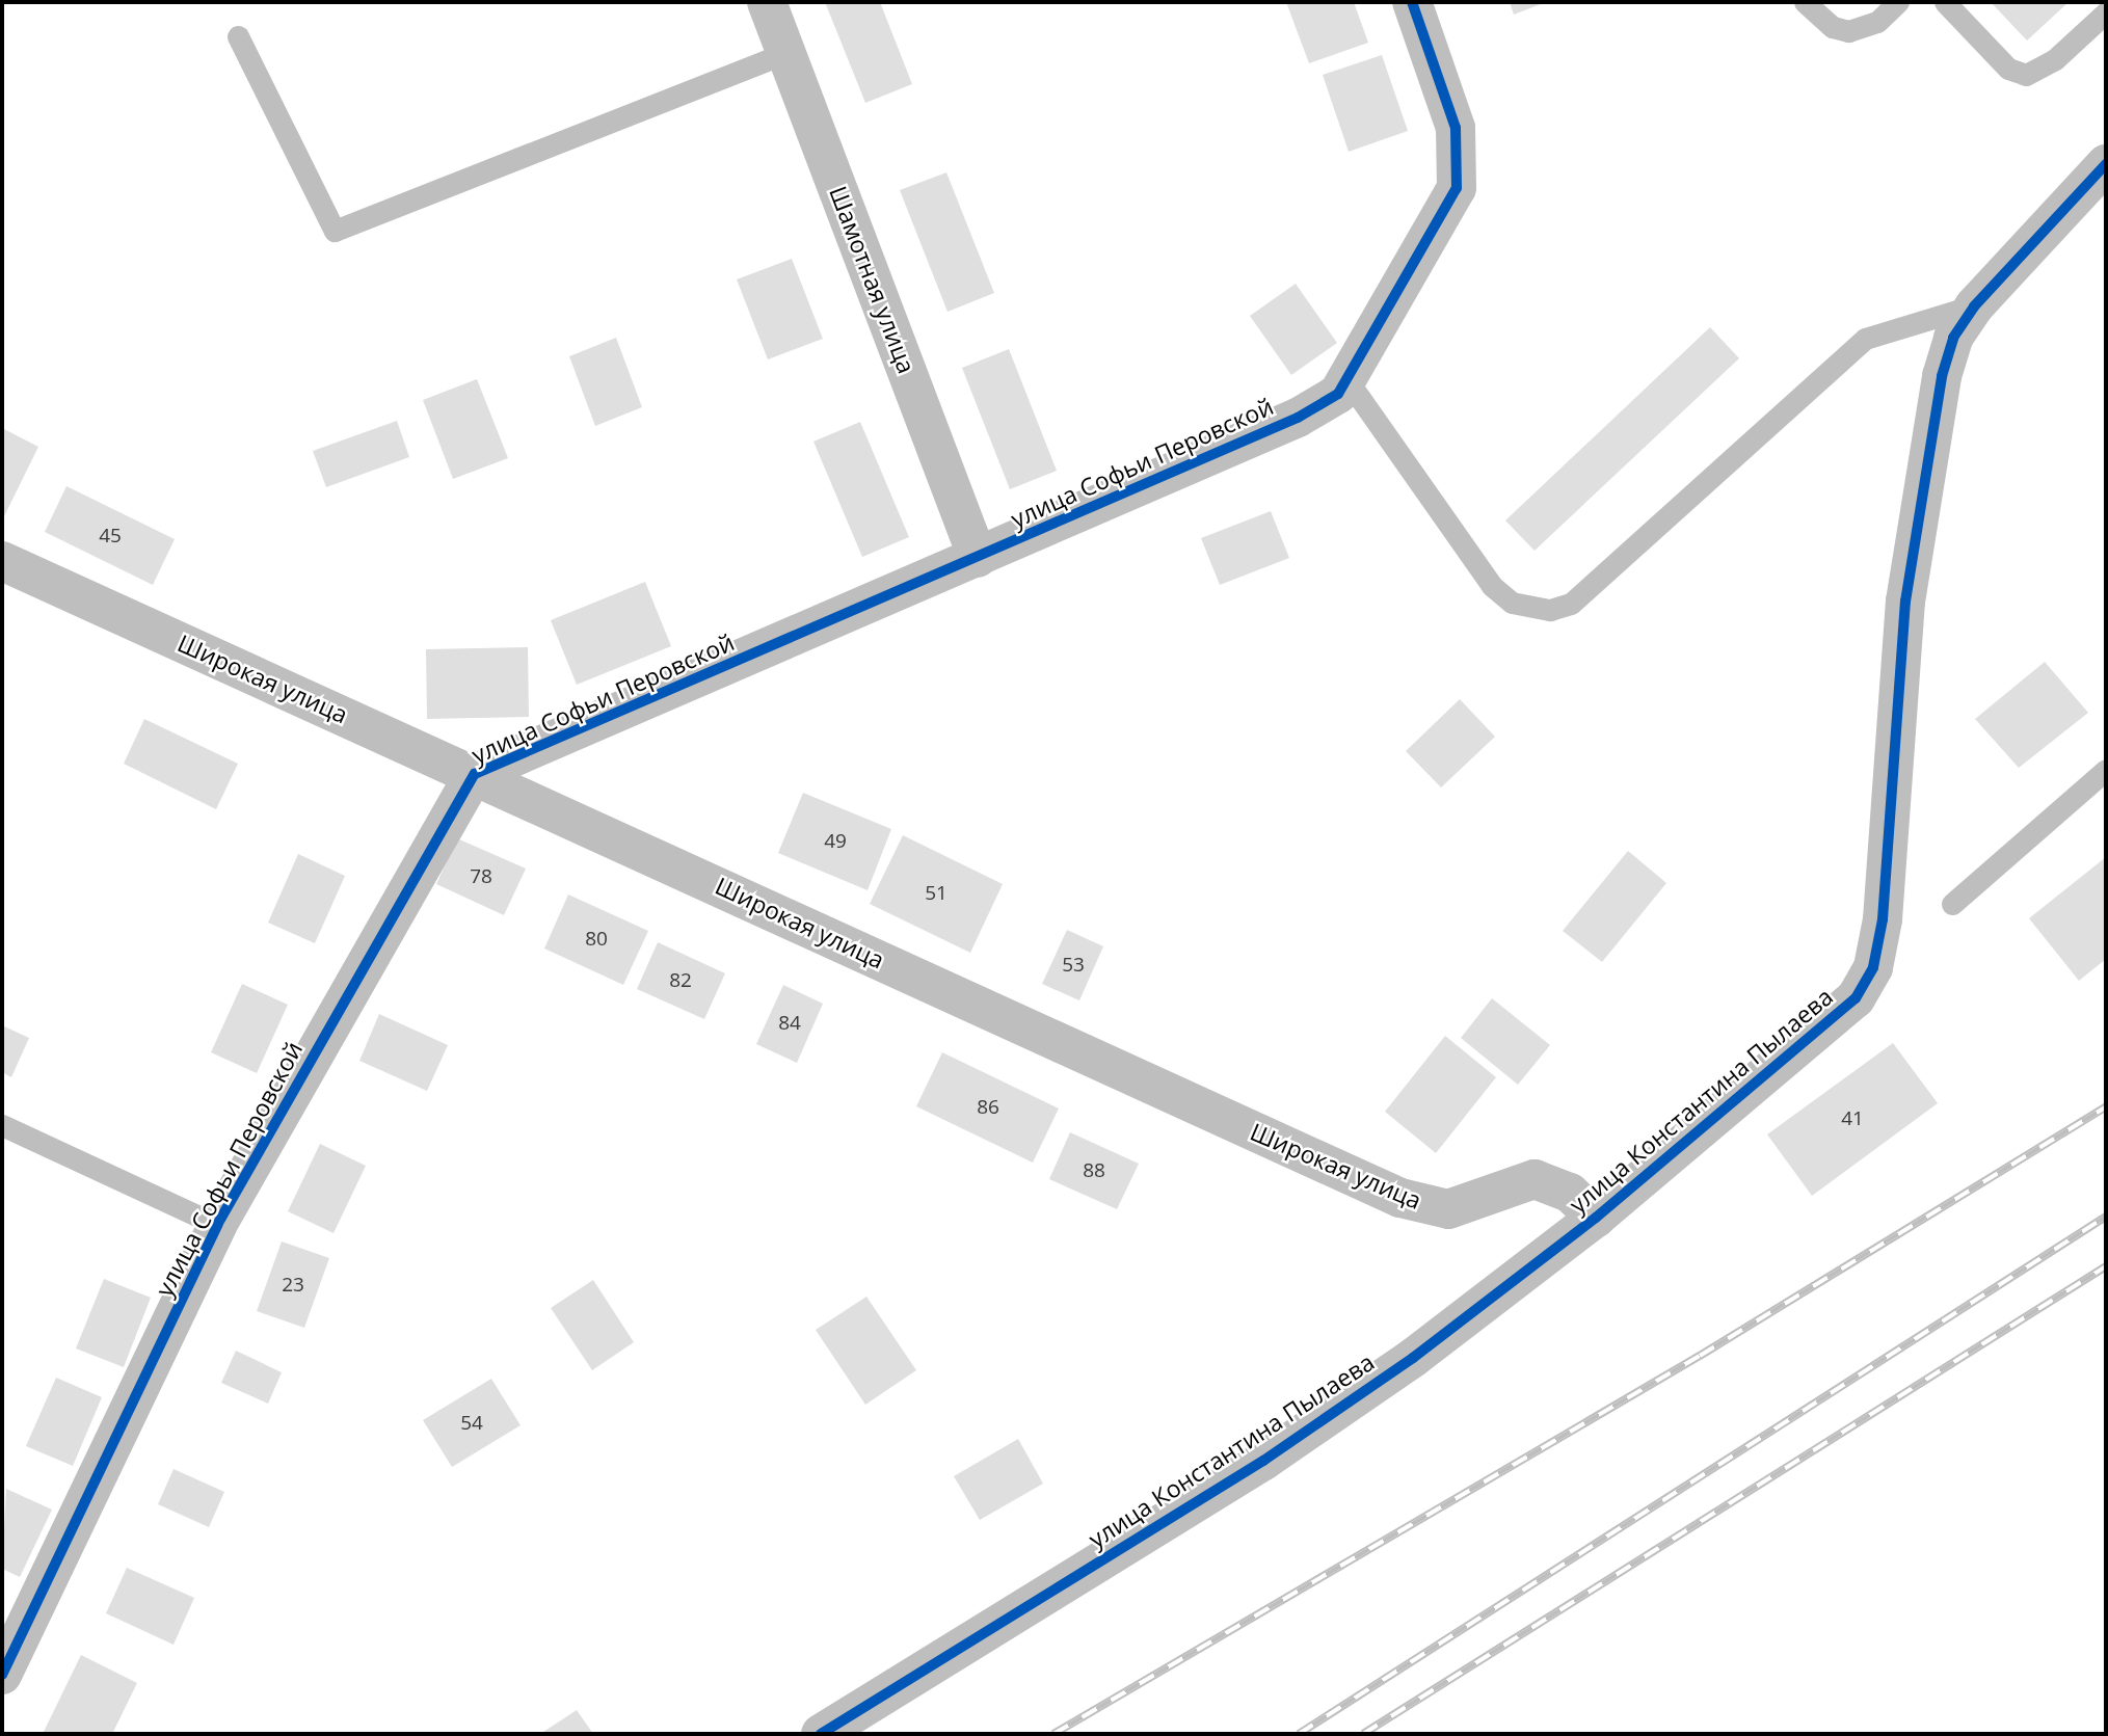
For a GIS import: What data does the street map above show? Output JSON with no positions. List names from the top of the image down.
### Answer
{
  "streets": {
    "street": [
      "Шамотная улица",
      "улица Софьи Перовской",
      "Широкая улица",
      "улица Константина Пылаева"
    ]
  },
  "crossings": [
    ["Шамотная улица", "улица Софьи Перовской"],
    ["улица Софьи Перовской", "Широкая улица"],
    ["Широкая улица", "улица Константина Пылаева"]
  ],
  "house_numbers": [
    "45",
    "49",
    "78",
    "51",
    "80",
    "53",
    "82",
    "84",
    "86",
    "41",
    "88",
    "23",
    "54"
  ]
}
